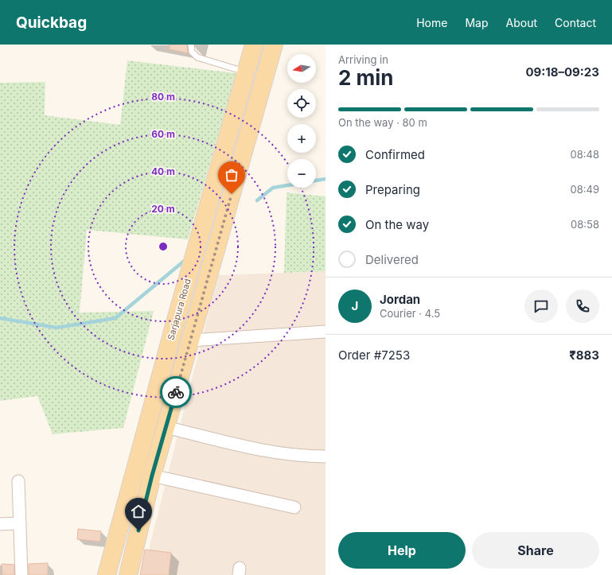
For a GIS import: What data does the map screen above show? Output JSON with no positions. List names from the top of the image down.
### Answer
{
  "streets": {
    "main road": ["Sarjapura Road"]
  },
  "north": "left",
  "page": {
    "header": "Quickbag",
    "nav": [
      "Home",
      "Map",
      "About",
      "Contact"
    ],
    "heading": ["2 min", "Arriving in", "09:18–09:23"],
    "panel": [
      "Jordan",
      "Courier · 4.5",
      "Order #7253",
      "₹883"
    ],
    "map_buttons": ["+", "−"],
    "bar": "On the way · 80 m",
    "list": [
      ["Confirmed", "08:48"],
      ["Preparing", "08:49"],
      ["On the way", "08:58"],
      "Delivered"
    ],
    "round": "J",
    "buttons": ["Help", "Share"]
  },
  "rings": [
    "80 m",
    "60 m",
    "40 m",
    "20 m"
  ]
}
